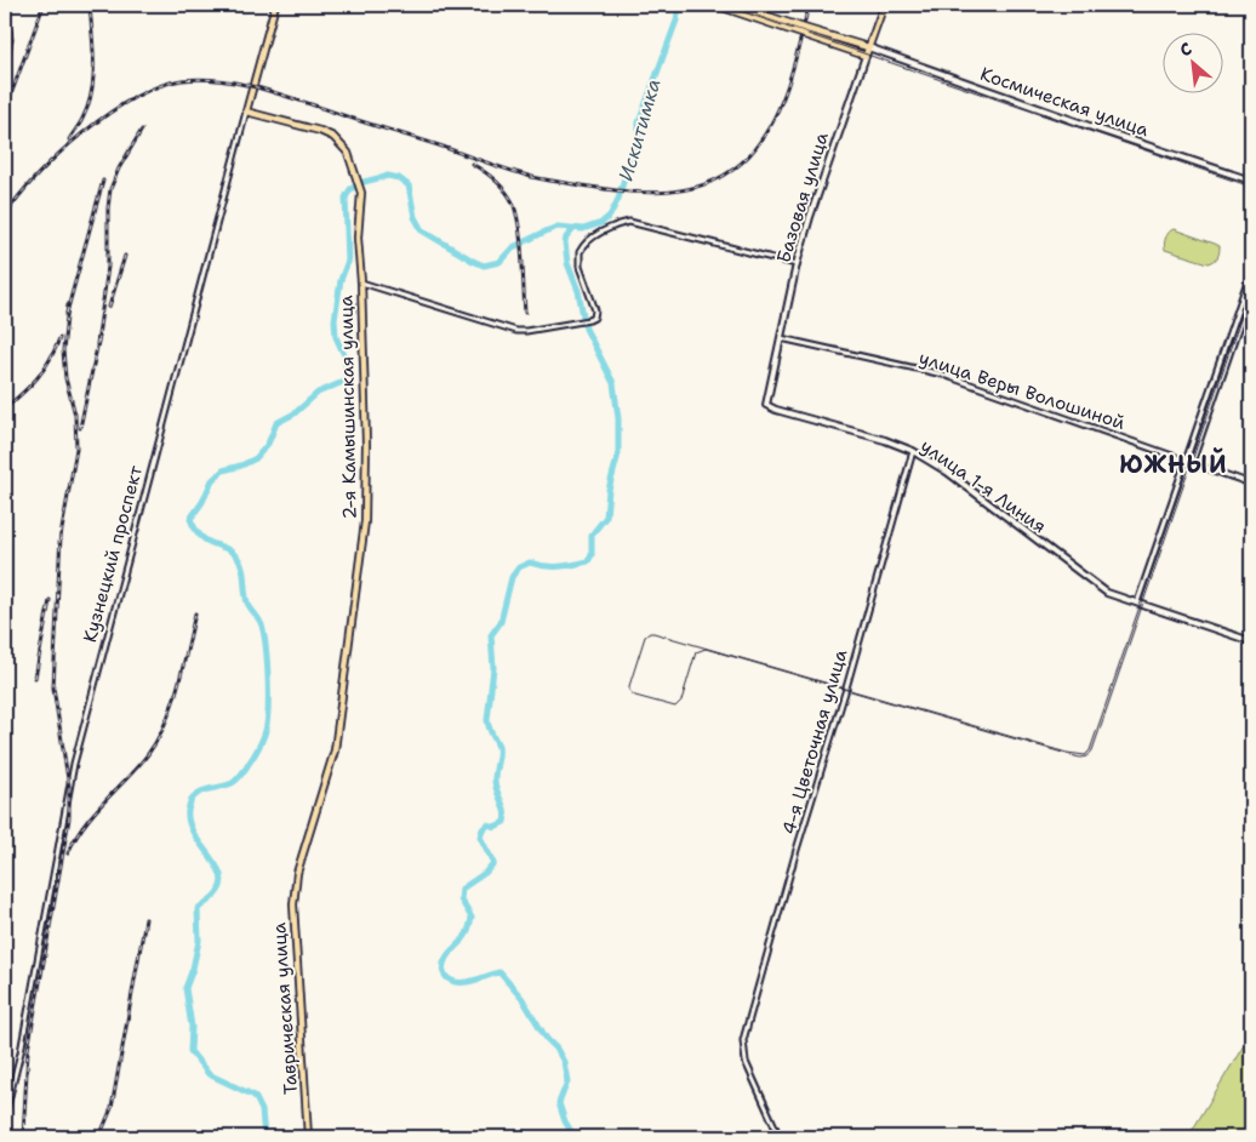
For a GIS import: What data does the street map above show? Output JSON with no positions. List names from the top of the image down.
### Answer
{
  "streets": {
    "main road": [
      "Космическая улица",
      "Базовая улица",
      "2-я Камышинская улица",
      "улица 1-я Линия",
      "Кузнецкий проспект",
      "Таврическая улица"
    ],
    "street": ["улица Веры Волошиной", "4-я Цветочная улица"]
  },
  "crossings": [
    ["Космическая улица", "Базовая улица"],
    ["Базовая улица", "улица Веры Волошиной"],
    ["Базовая улица", "улица 1-я Линия"],
    ["2-я Камышинская улица", "Кузнецкий проспект"],
    ["2-я Камышинская улица", "Таврическая улица"],
    ["улица 1-я Линия", "4-я Цветочная улица"]
  ],
  "districts": ["ЮЖНЫЙ"],
  "water": ["Искитимка"],
  "north": "top left"
}
